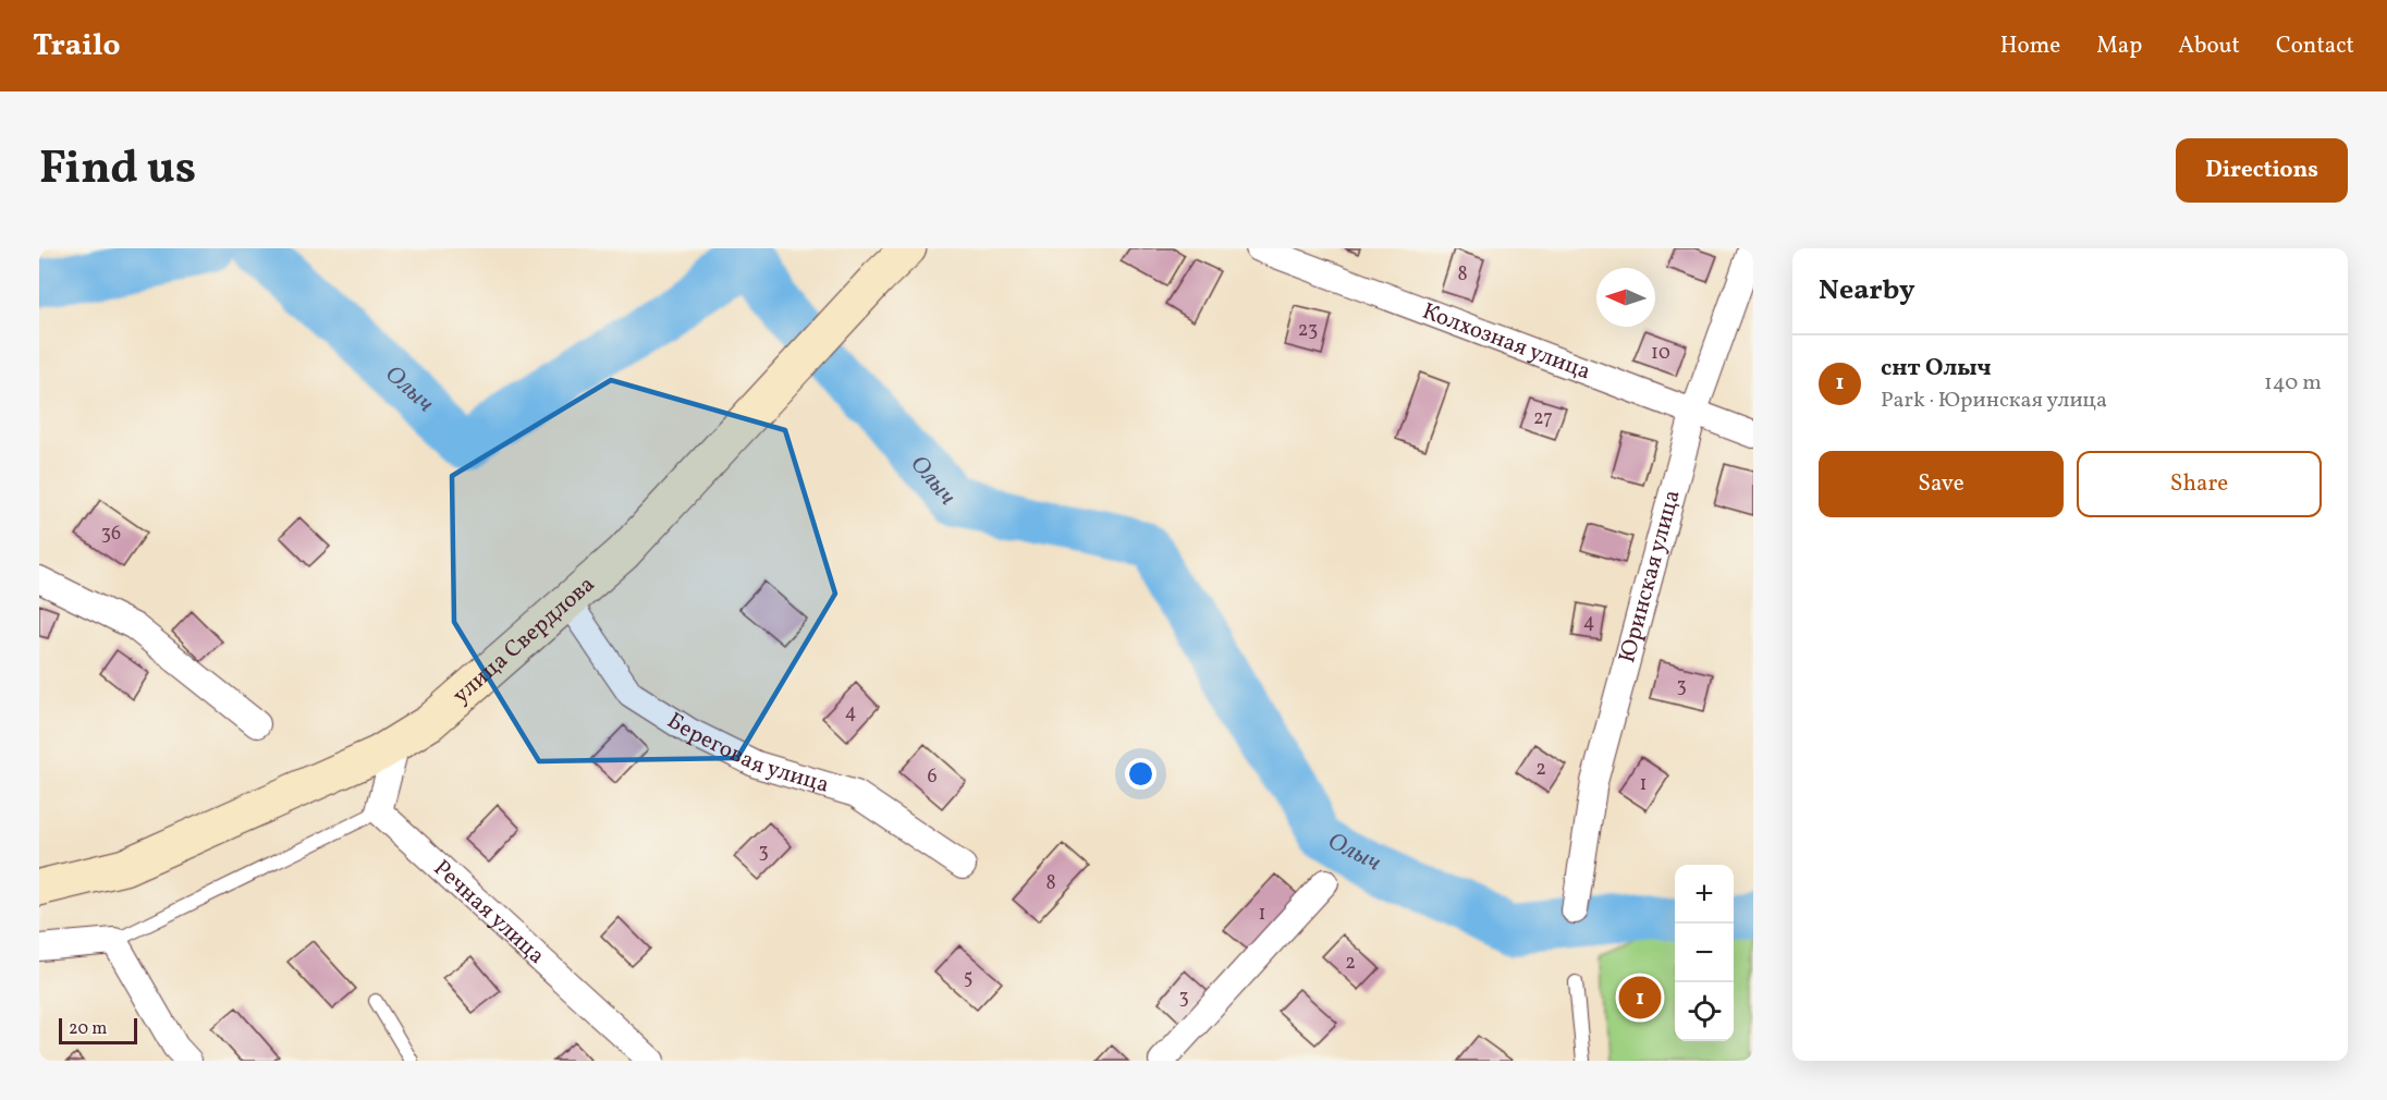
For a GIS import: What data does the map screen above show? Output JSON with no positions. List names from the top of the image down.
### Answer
{
  "streets": {
    "main road": ["улица Свердлова"],
    "street": [
      "Колхозная улица",
      "Юринская улица",
      "Береговая улица",
      "Речная улица"
    ]
  },
  "crossings": [
    ["Колхозная улица", "Юринская улица"],
    ["улица Свердлова", "Береговая улица"]
  ],
  "water": ["Олыч"],
  "house_numbers": [
    "8",
    "23",
    "10",
    "27",
    "36",
    "4",
    "3",
    "4",
    "2",
    "6",
    "1",
    "3",
    "8",
    "1",
    "2",
    "5",
    "3"
  ],
  "scale_bar": "20 m",
  "north": "left",
  "page": {
    "header": "Trailo",
    "nav": [
      "Home",
      "Map",
      "About",
      "Contact"
    ],
    "title": "Find us",
    "buttons": [
      "Directions",
      ["Save", "Share"]
    ],
    "heading": "Nearby",
    "list": [
      {
        "mark": "1",
        "name": "снт Олыч",
        "note": "Park · Юринская улица",
        "value": "140 m"
      }
    ],
    "map_buttons": ["+", "−"],
    "pins": "1",
    "scale": "20 m"
  }
}
